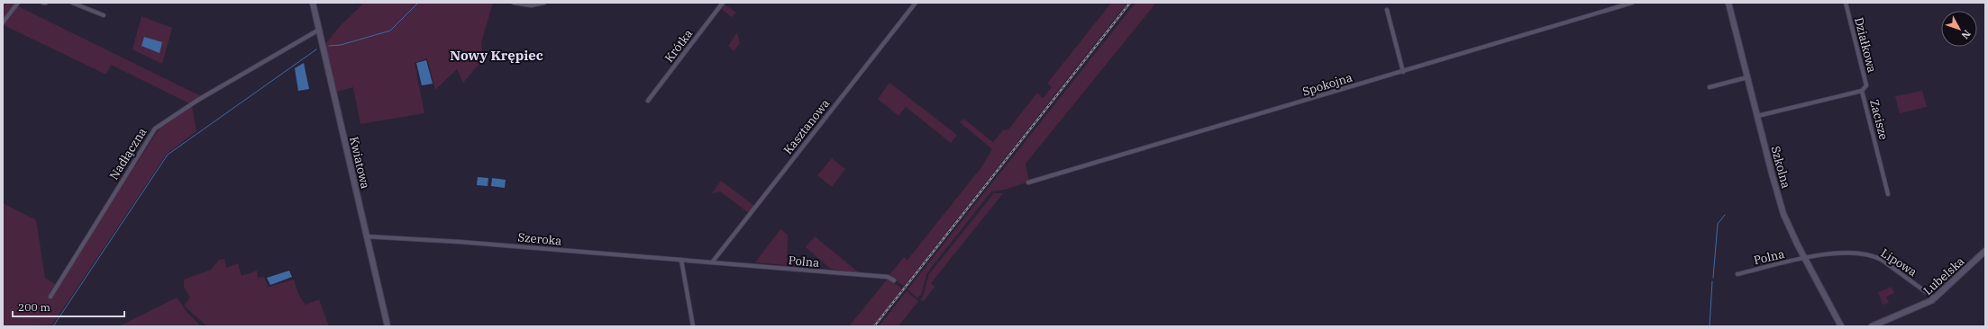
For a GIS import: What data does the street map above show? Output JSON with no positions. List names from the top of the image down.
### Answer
{
  "streets": {
    "street": [
      "Działkowa",
      "Krótka",
      "Spokojna",
      "Zacisze",
      "Kasztanowa",
      "Nadłączna",
      "Kwiatowa",
      "Szkolna",
      "Szeroka",
      "Polna",
      "Lipowa",
      "Lubelska"
    ]
  },
  "crossings": [
    ["Działkowa", "Zacisze"],
    ["Zacisze", "Szkolna"],
    ["Kasztanowa", "Szeroka"],
    ["Kasztanowa", "Polna"],
    ["Nadłączna", "Kwiatowa"],
    ["Kwiatowa", "Szeroka"],
    ["Szkolna", "Polna"],
    ["Szkolna", "Lipowa"],
    ["Szeroka", "Polna"],
    ["Polna", "Lipowa"],
    ["Lipowa", "Lubelska"]
  ],
  "districts": ["Nowy Krępiec"],
  "scale_bar": "200 m",
  "north": "bottom right"
}
